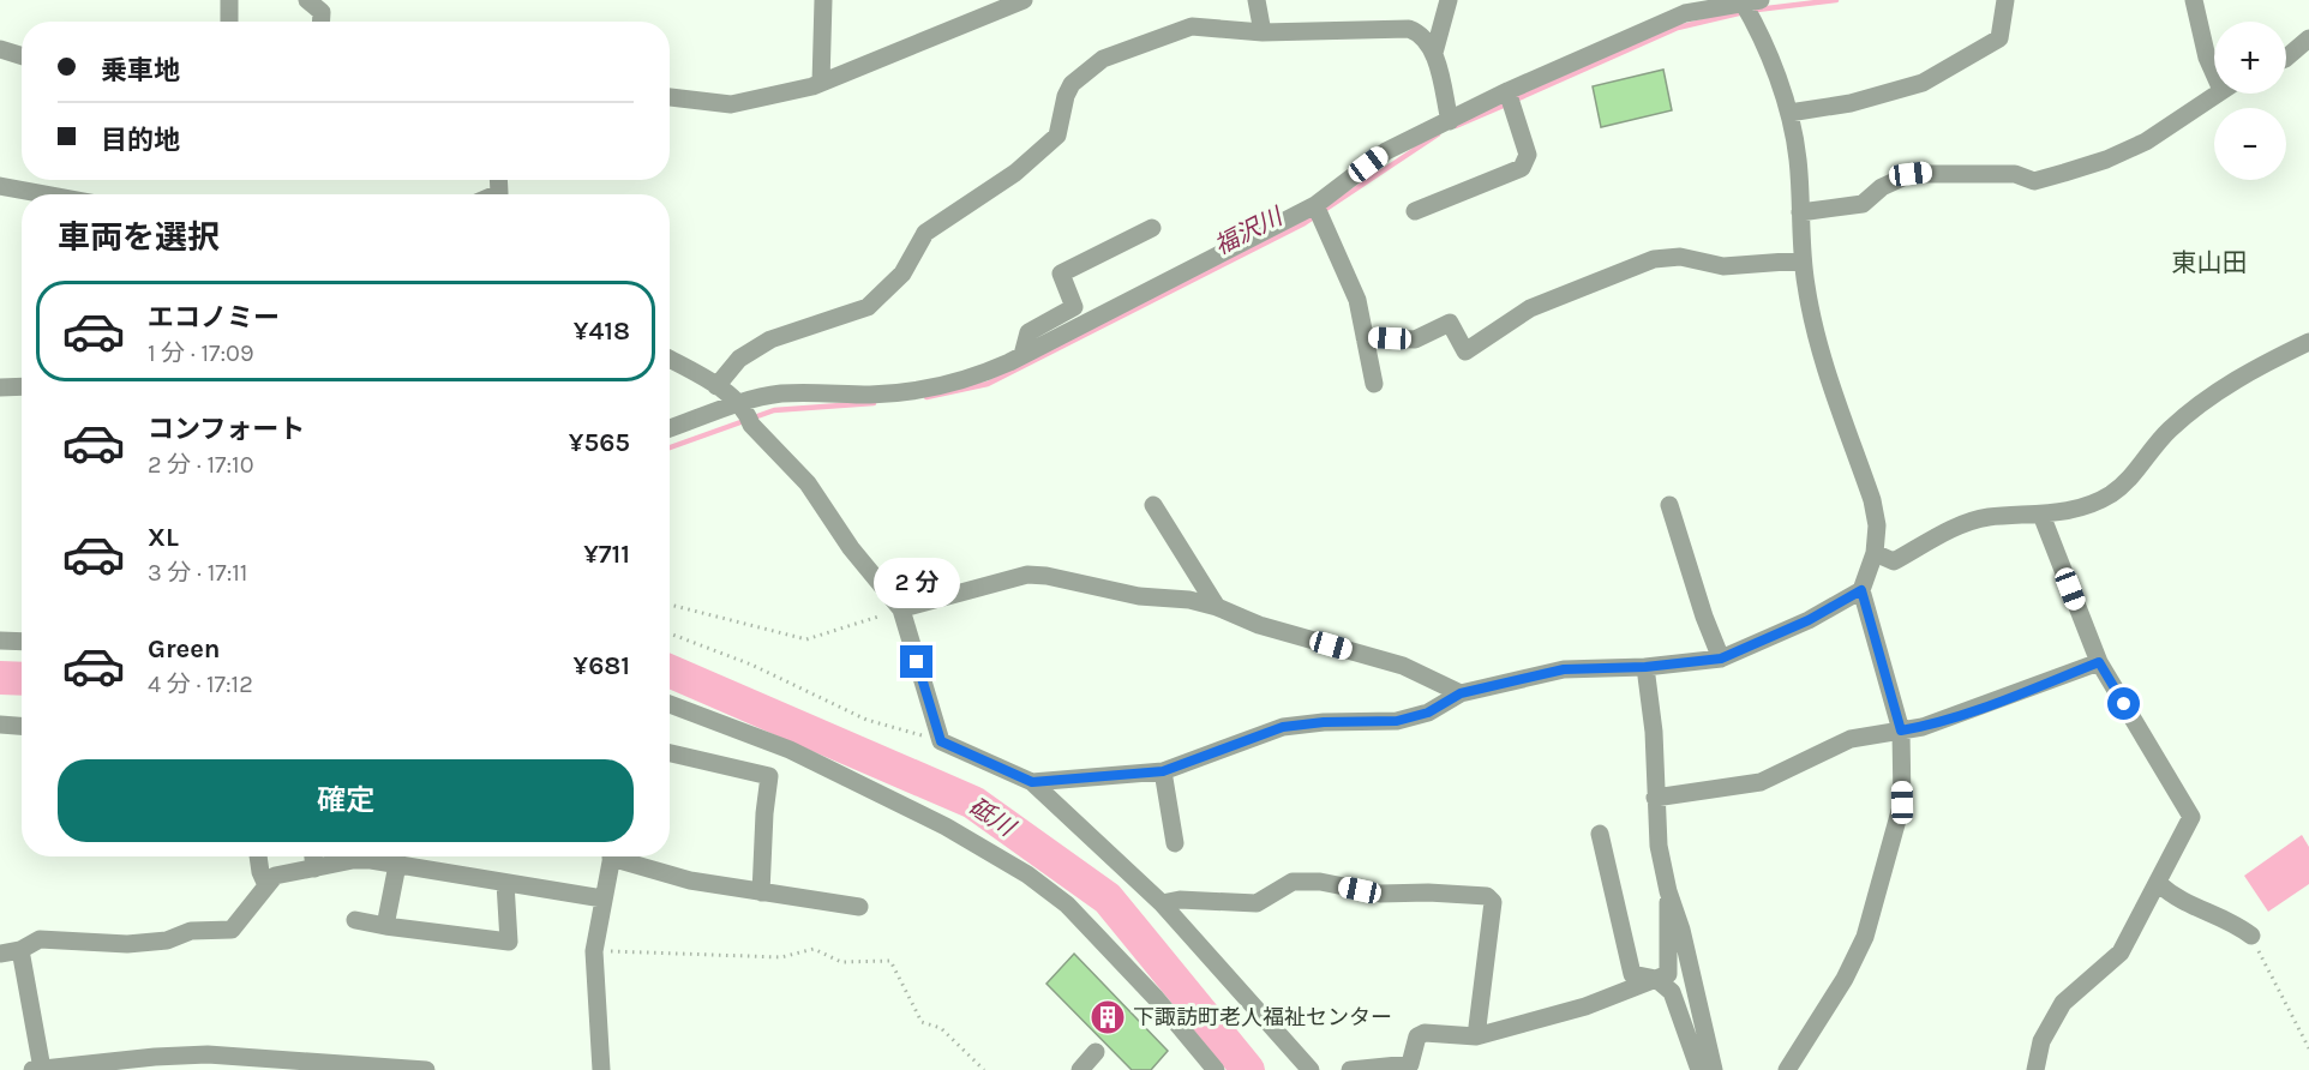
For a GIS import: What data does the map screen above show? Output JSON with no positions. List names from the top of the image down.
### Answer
{
  "districts": ["東山田"],
  "water": ["福沢川", "砥川"],
  "places": {
    "building": ["下諏訪町老人福祉センター"]
  },
  "page": {
    "map_buttons": ["+", "−"],
    "banner": ["乗車地", "目的地"],
    "heading": "車両を選択",
    "list": [
      {
        "name": "エコノミー",
        "note": "1 分 · 17:09",
        "value": "¥418"
      },
      {
        "name": "コンフォート",
        "note": "2 分 · 17:10",
        "value": "¥565"
      },
      {
        "name": "XL",
        "note": "3 分 · 17:11",
        "value": "¥711"
      },
      {
        "name": "Green",
        "note": "4 分 · 17:12",
        "value": "¥681"
      }
    ],
    "bubble": "2 分",
    "buttons": "確定"
  }
}
